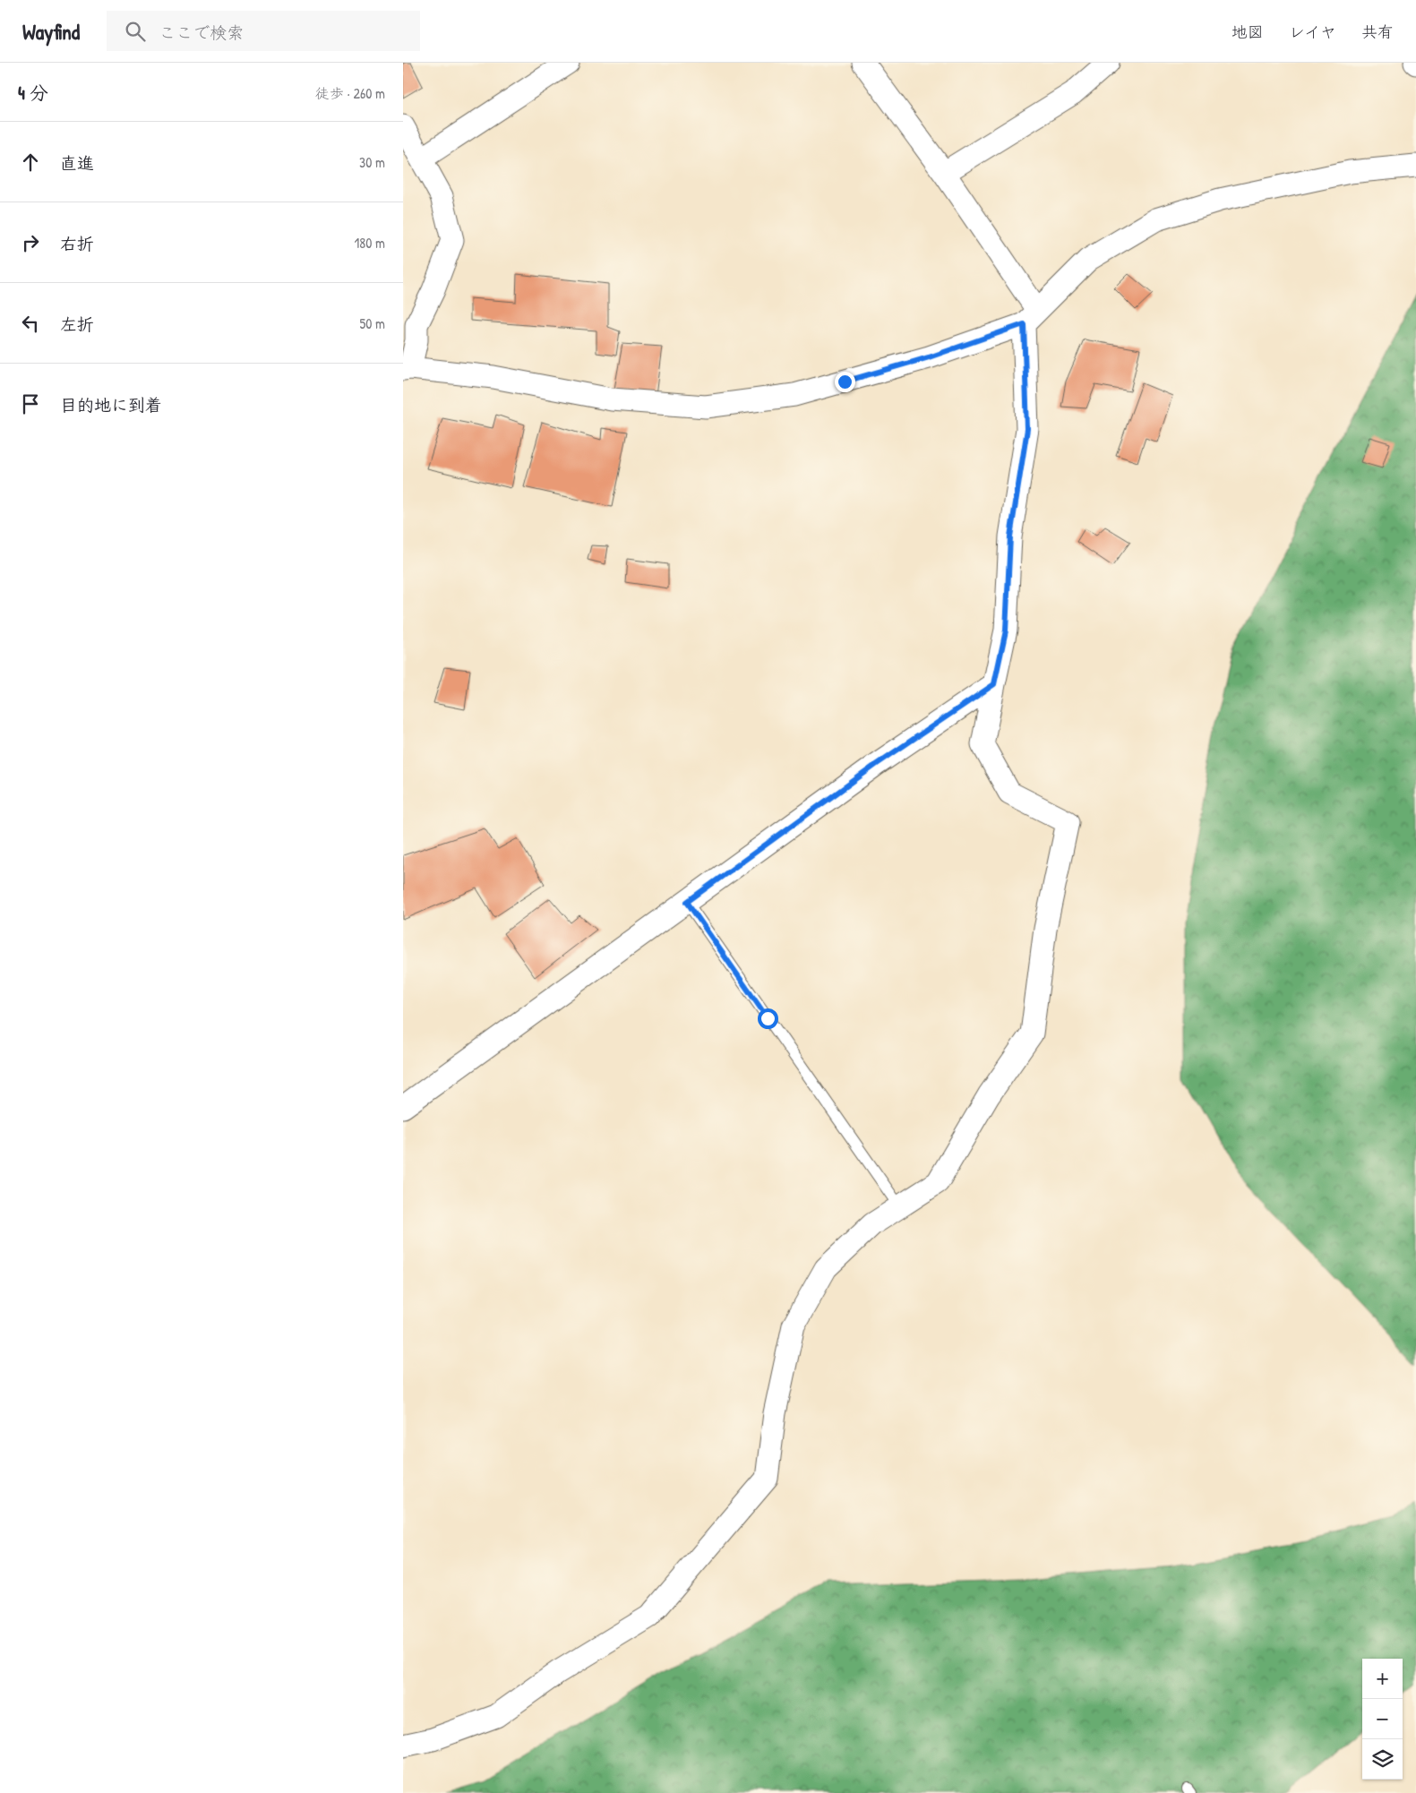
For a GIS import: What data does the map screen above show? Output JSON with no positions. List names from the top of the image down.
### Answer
{
  "page": {
    "header": "Wayfind",
    "search": "ここで検索",
    "nav": ["地図", "レイヤ", "共有"],
    "heading": ["4 分", "徒歩 · 260 m"],
    "list": [
      ["直進", "30 m"],
      ["右折", "180 m"],
      ["左折", "50 m"],
      "目的地に到着"
    ],
    "map_buttons": ["+", "−"]
  }
}
